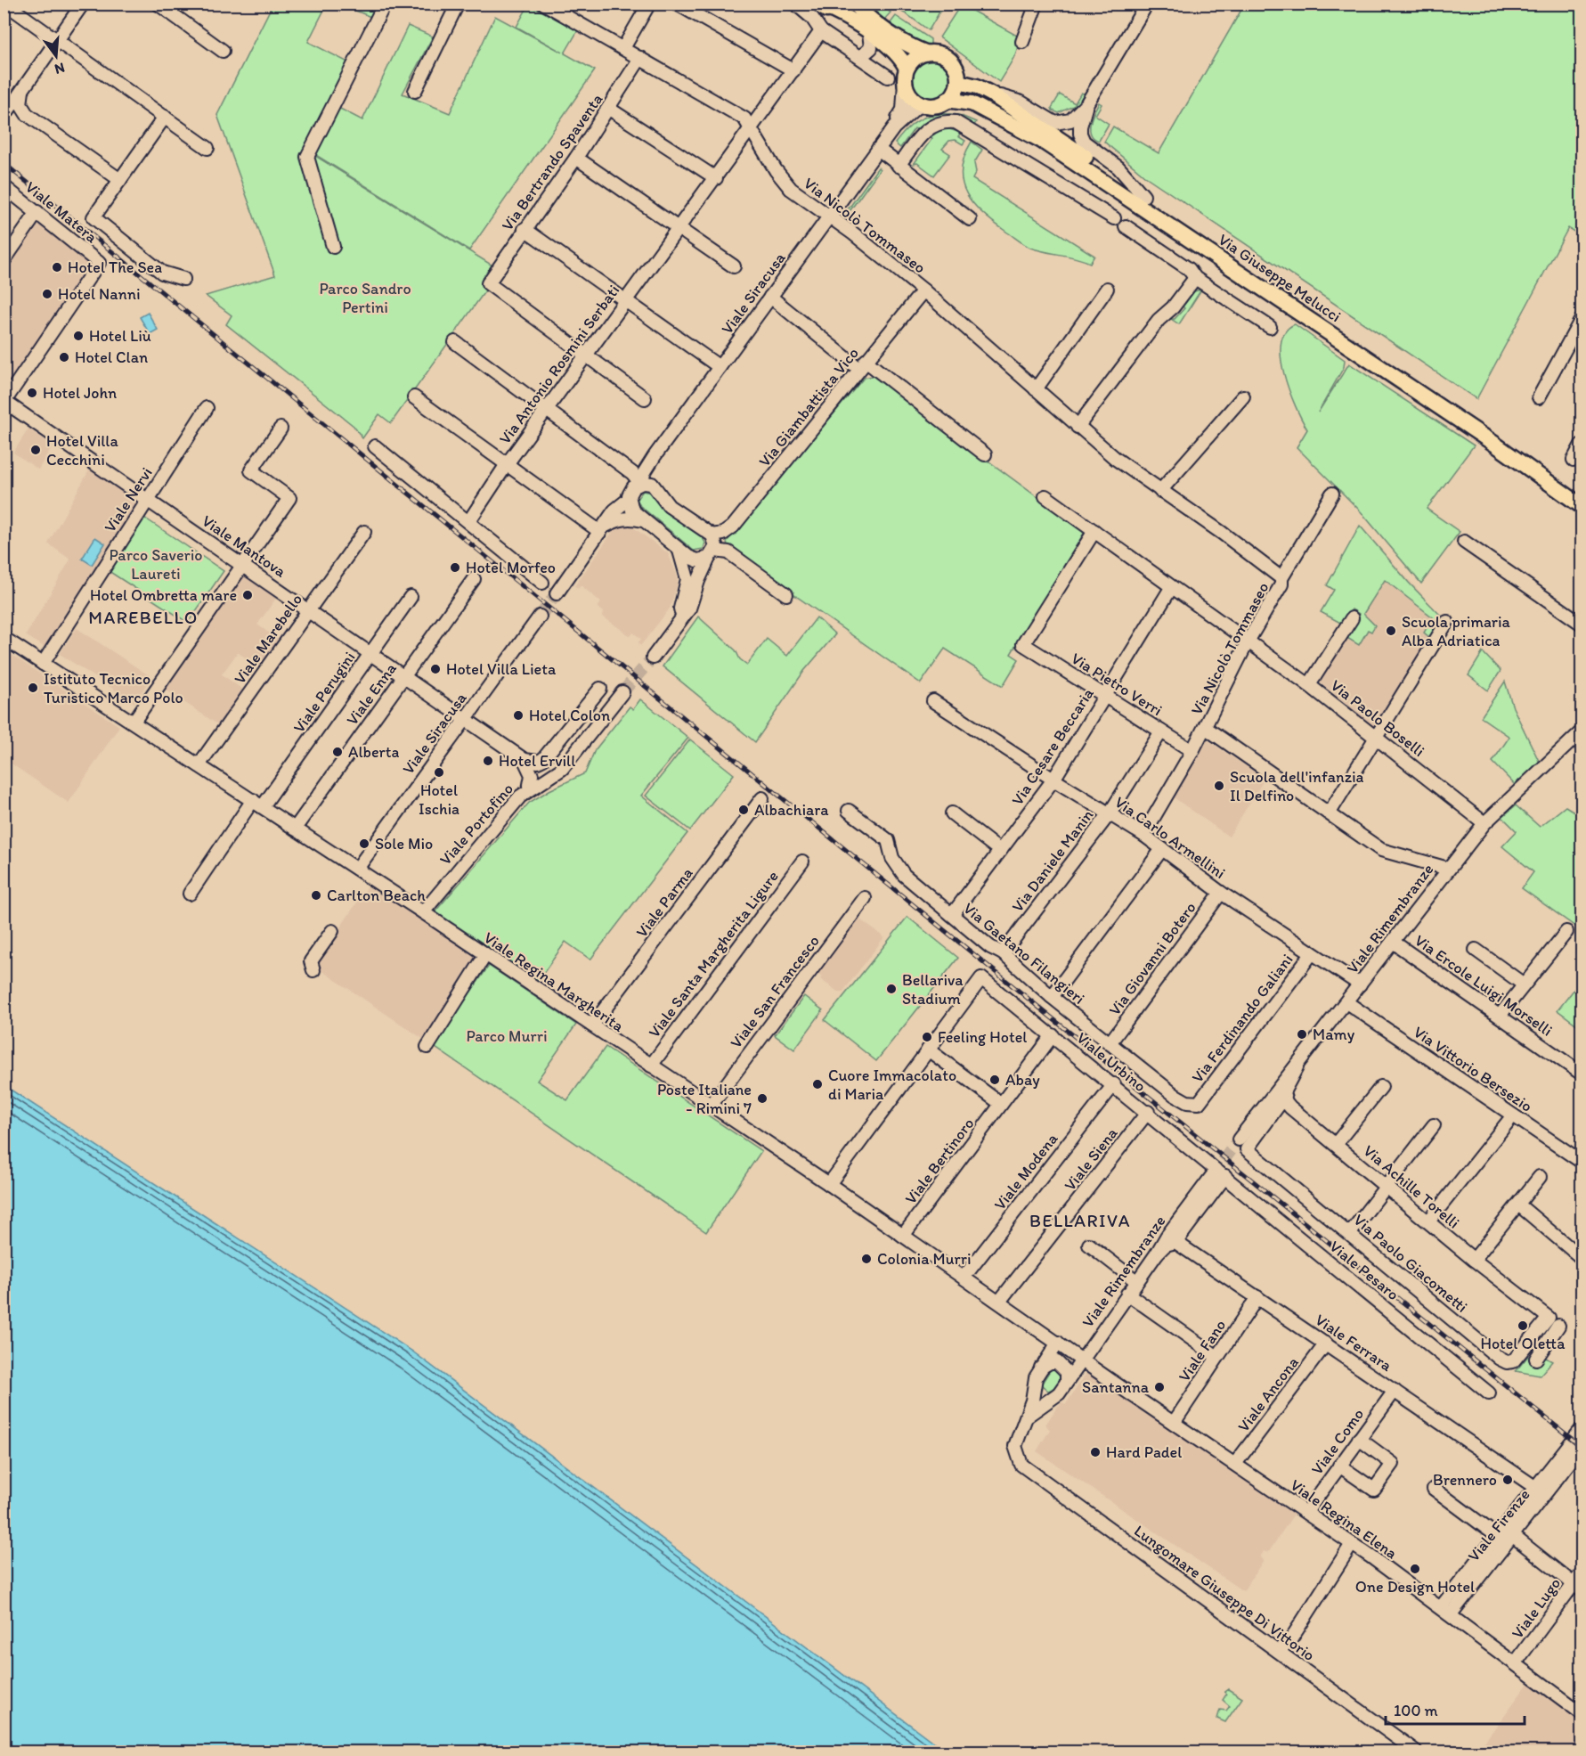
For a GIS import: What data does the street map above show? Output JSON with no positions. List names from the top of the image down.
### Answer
{
  "streets": {
    "main road": ["Via Giuseppe Melucci"],
    "street": [
      "Via Bertrando Spaventa",
      "Viale Matera",
      "Via Nicolò Tommaseo",
      "Viale Siracusa",
      "Via Antonio Rosmini Serbati",
      "Via Giambattista Vico",
      "Viale Nervi",
      "Viale Mantova",
      "Viale Marebello",
      "Via Pietro Verri",
      "Viale Perugini",
      "Viale Enna",
      "Via Paolo Boselli",
      "Via Cesare Beccaria",
      "Viale Portofino",
      "Via Carlo Armellini",
      "Via Daniele Manin",
      "Viale Parma",
      "Viale Rimembranze",
      "Via Gaetano Filangieri",
      "Viale Santa Margherita Ligure",
      "Via Giovanni Botero",
      "Viale Regina Margherita",
      "Via Ercole Luigi Morselli",
      "Viale San Francesco",
      "Via Ferdinando Galiani",
      "Viale Urbino",
      "Via Vittorio Bersezio",
      "Viale Siena",
      "Viale Bertinoro",
      "Viale Modena",
      "Via Achille Torelli",
      "Via Paolo Giacometti",
      "Viale Pesaro",
      "Viale Ferrara",
      "Viale Fano",
      "Viale Ancona",
      "Viale Como",
      "Viale Regina Elena",
      "Viale Firenze",
      "Lungomare Giuseppe Di Vittorio",
      "Viale Lugo"
    ]
  },
  "crossings": [
    ["Via Bertrando Spaventa", "Via Nicolò Tommaseo"],
    ["Via Bertrando Spaventa", "Via Antonio Rosmini Serbati"],
    ["Viale Matera", "Viale Mantova"],
    ["Via Nicolò Tommaseo", "Viale Siracusa"],
    ["Via Nicolò Tommaseo", "Via Antonio Rosmini Serbati"],
    ["Via Nicolò Tommaseo", "Via Giambattista Vico"],
    ["Via Nicolò Tommaseo", "Via Pietro Verri"],
    ["Via Nicolò Tommaseo", "Via Paolo Boselli"],
    ["Via Nicolò Tommaseo", "Via Carlo Armellini"],
    ["Via Giuseppe Melucci", "Viale Siracusa"],
    ["Viale Siracusa", "Viale Mantova"],
    ["Viale Siracusa", "Viale Regina Margherita"],
    ["Viale Nervi", "Viale Mantova"],
    ["Viale Nervi", "Viale Regina Margherita"],
    ["Viale Mantova", "Viale Marebello"],
    ["Viale Mantova", "Viale Perugini"],
    ["Viale Mantova", "Viale Enna"],
    ["Viale Marebello", "Viale Regina Margherita"],
    ["Via Pietro Verri", "Via Paolo Boselli"],
    ["Via Pietro Verri", "Via Cesare Beccaria"],
    ["Via Pietro Verri", "Via Daniele Manin"],
    ["Viale Perugini", "Viale Regina Margherita"],
    ["Viale Enna", "Viale Regina Margherita"],
    ["Via Paolo Boselli", "Via Cesare Beccaria"],
    ["Via Paolo Boselli", "Viale Rimembranze"],
    ["Via Cesare Beccaria", "Via Carlo Armellini"],
    ["Via Cesare Beccaria", "Via Gaetano Filangieri"],
    ["Viale Portofino", "Viale Regina Margherita"],
    ["Via Carlo Armellini", "Via Daniele Manin"],
    ["Via Carlo Armellini", "Viale Rimembranze"],
    ["Via Carlo Armellini", "Via Giovanni Botero"],
    ["Via Carlo Armellini", "Via Ferdinando Galiani"],
    ["Via Daniele Manin", "Via Gaetano Filangieri"],
    ["Viale Parma", "Viale Regina Margherita"],
    ["Viale Rimembranze", "Viale Regina Margherita"],
    ["Viale Rimembranze", "Via Ercole Luigi Morselli"],
    ["Viale Rimembranze", "Viale Urbino"],
    ["Viale Rimembranze", "Via Vittorio Bersezio"],
    ["Viale Rimembranze", "Via Paolo Giacometti"],
    ["Viale Rimembranze", "Viale Pesaro"],
    ["Viale Rimembranze", "Viale Ferrara"],
    ["Viale Rimembranze", "Viale Regina Elena"],
    ["Via Gaetano Filangieri", "Via Giovanni Botero"],
    ["Via Gaetano Filangieri", "Via Ferdinando Galiani"],
    ["Viale Santa Margherita Ligure", "Viale Regina Margherita"],
    ["Viale Regina Margherita", "Viale San Francesco"],
    ["Viale Regina Margherita", "Viale Siena"],
    ["Viale Regina Margherita", "Viale Bertinoro"],
    ["Viale Regina Margherita", "Viale Modena"],
    ["Viale Regina Margherita", "Viale Regina Elena"],
    ["Viale Urbino", "Viale Siena"],
    ["Viale Urbino", "Viale Bertinoro"],
    ["Viale Urbino", "Viale Modena"],
    ["Viale Urbino", "Viale Pesaro"],
    ["Via Achille Torelli", "Via Paolo Giacometti"],
    ["Viale Ferrara", "Viale Fano"],
    ["Viale Ferrara", "Viale Ancona"],
    ["Viale Ferrara", "Viale Como"],
    ["Viale Fano", "Viale Regina Elena"],
    ["Viale Ancona", "Viale Regina Elena"],
    ["Viale Como", "Viale Regina Elena"],
    ["Viale Regina Elena", "Viale Firenze"],
    ["Viale Regina Elena", "Viale Lugo"]
  ],
  "districts": ["MAREBELLO", "BELLARIVA"],
  "parks": ["Parco Sandro Pertini", "Parco Saverio Laureti", "Parco Murri"],
  "places": [
    "Hotel The Sea",
    "Hotel Nanni",
    "Hotel Liù",
    "Hotel Clan",
    "Hotel John",
    "Hotel Villa Cecchini",
    "Hotel Morfeo",
    "Hotel Ombretta mare",
    "Scuola primaria Alba Adriatica",
    "Hotel Villa Lieta",
    "Istituto Tecnico Turistico Marco Polo",
    "Hotel Colon",
    "Alberta",
    "Hotel Ervill",
    "Hotel Ischia",
    "Scuola dell'infanzia Il Delfino",
    "Albachiara",
    "Sole Mio",
    "Carlton Beach",
    "Bellariva Stadium",
    "Mamy",
    "Feeling Hotel",
    "Abay",
    "Cuore Immacolato di Maria",
    "Poste Italiane - Rimini 7",
    "Colonia Murri",
    "Hotel Oletta",
    "Santanna",
    "Hard Padel",
    "Brennero",
    "One Design Hotel"
  ],
  "scale_bar": "100 m",
  "north": "bottom"
}
